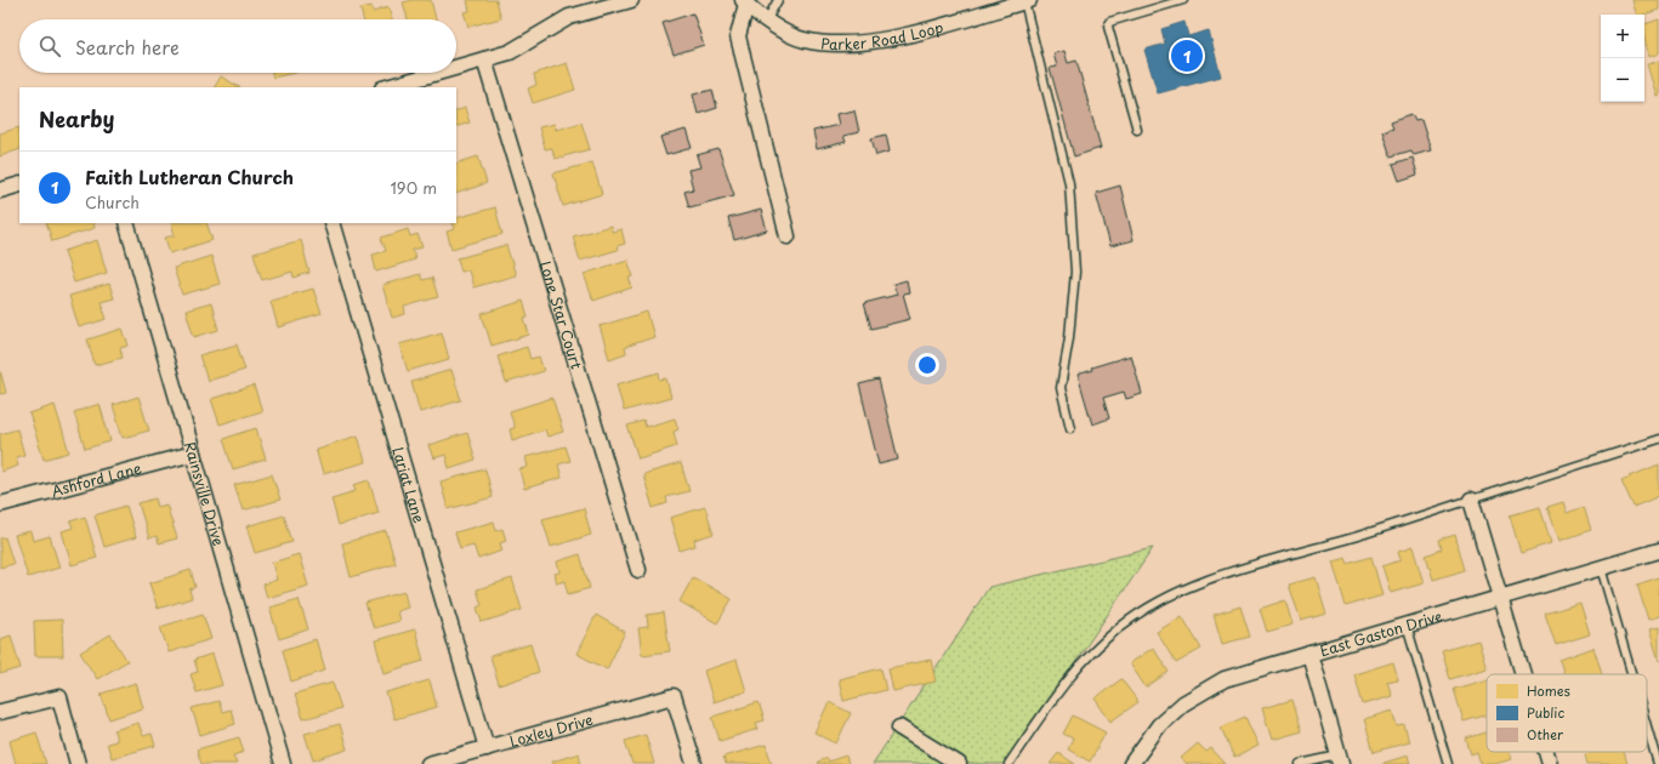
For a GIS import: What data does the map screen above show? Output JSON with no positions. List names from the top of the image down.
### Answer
{
  "streets": {
    "street": [
      "Parker Road Loop",
      "Lone Star Court",
      "Ashford Lane",
      "Lariat Lane",
      "Rainsville Drive",
      "East Gaston Drive",
      "Loxley Drive"
    ]
  },
  "crossings": [
    ["Ashford Lane", "Rainsville Drive"],
    ["Lariat Lane", "Loxley Drive"]
  ],
  "legend": ["Homes", "Public", "Other"],
  "page": {
    "map_buttons": ["+", "−"],
    "search": "Search here",
    "pins": "1",
    "heading": "Nearby",
    "list": [
      {
        "mark": "1",
        "name": "Faith Lutheran Church",
        "note": "Church",
        "value": "190 m"
      }
    ]
  }
}
